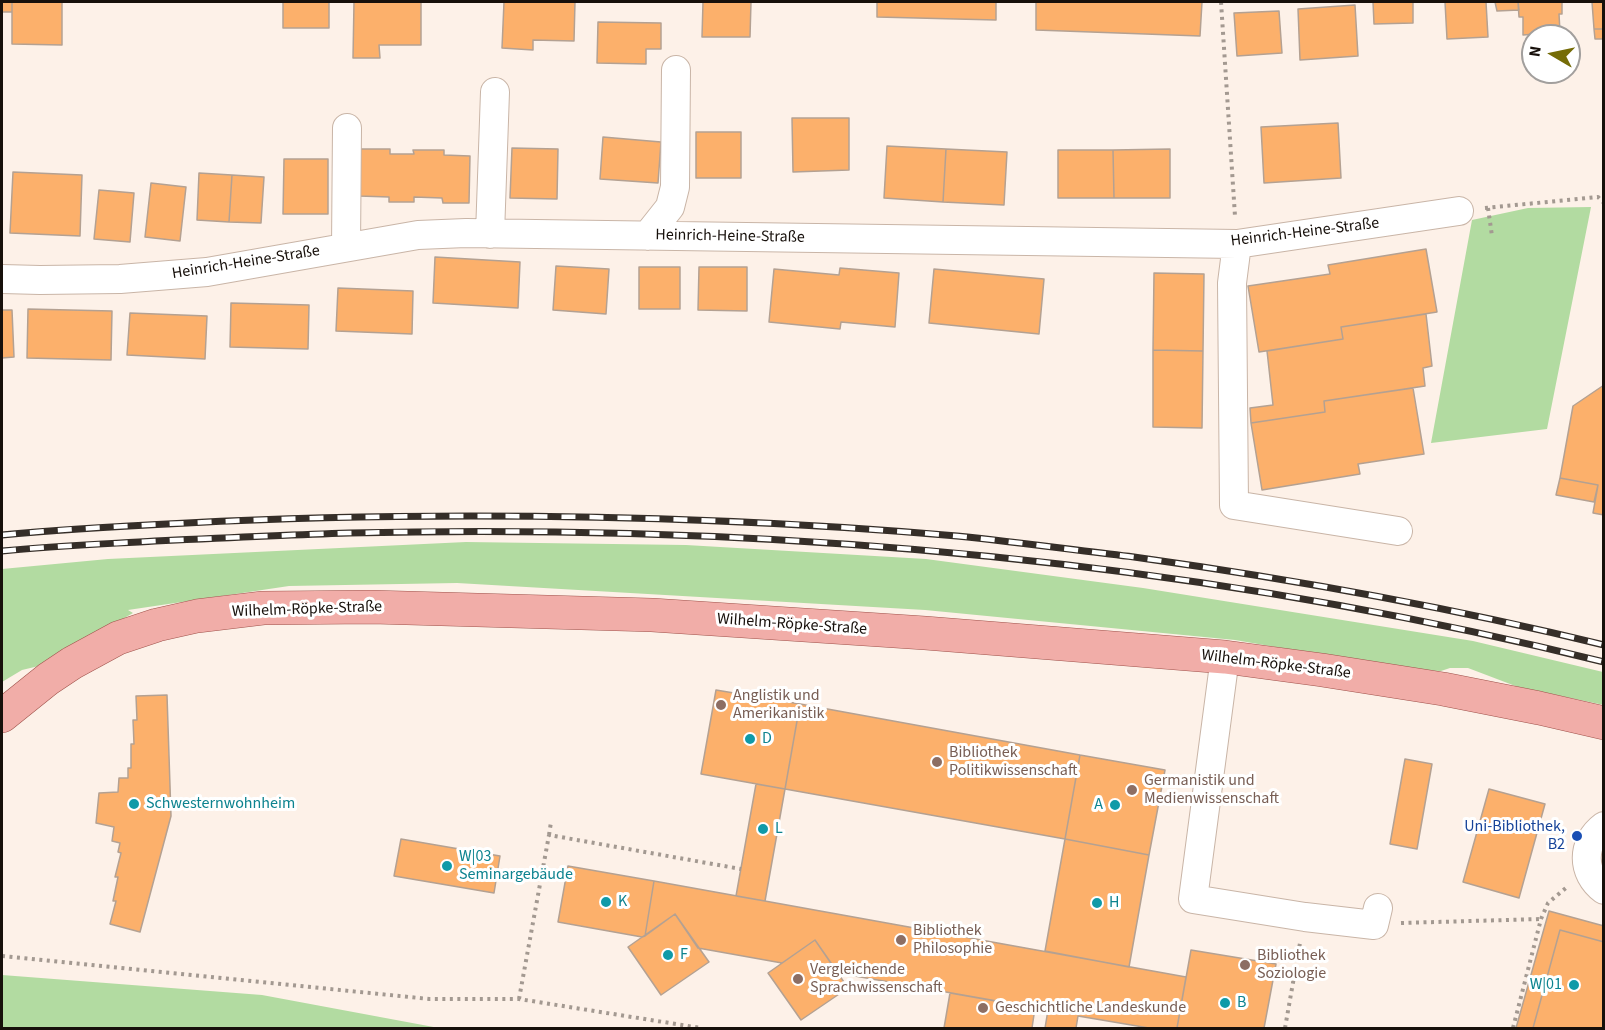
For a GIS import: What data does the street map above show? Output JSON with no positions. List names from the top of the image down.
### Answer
{
  "streets": {
    "main road": ["Wilhelm-Röpke-Straße"],
    "street": ["Heinrich-Heine-Straße"]
  },
  "places": [
    "Anglistik und Amerikanistik",
    "D",
    "Bibliothek Politikwissenschaft",
    "Germanistik und Medienwissenschaft",
    "Schwesternwohnheim",
    "A",
    "L",
    "Uni-Bibliothek, B2",
    "W|03 Seminargebäude",
    "K",
    "H",
    "Bibliothek Philosophie",
    "F",
    "Bibliothek Soziologie",
    "Vergleichende Sprachwissenschaft",
    "W|01",
    "B",
    "Geschichtliche Landeskunde"
  ],
  "north": "left"
}
